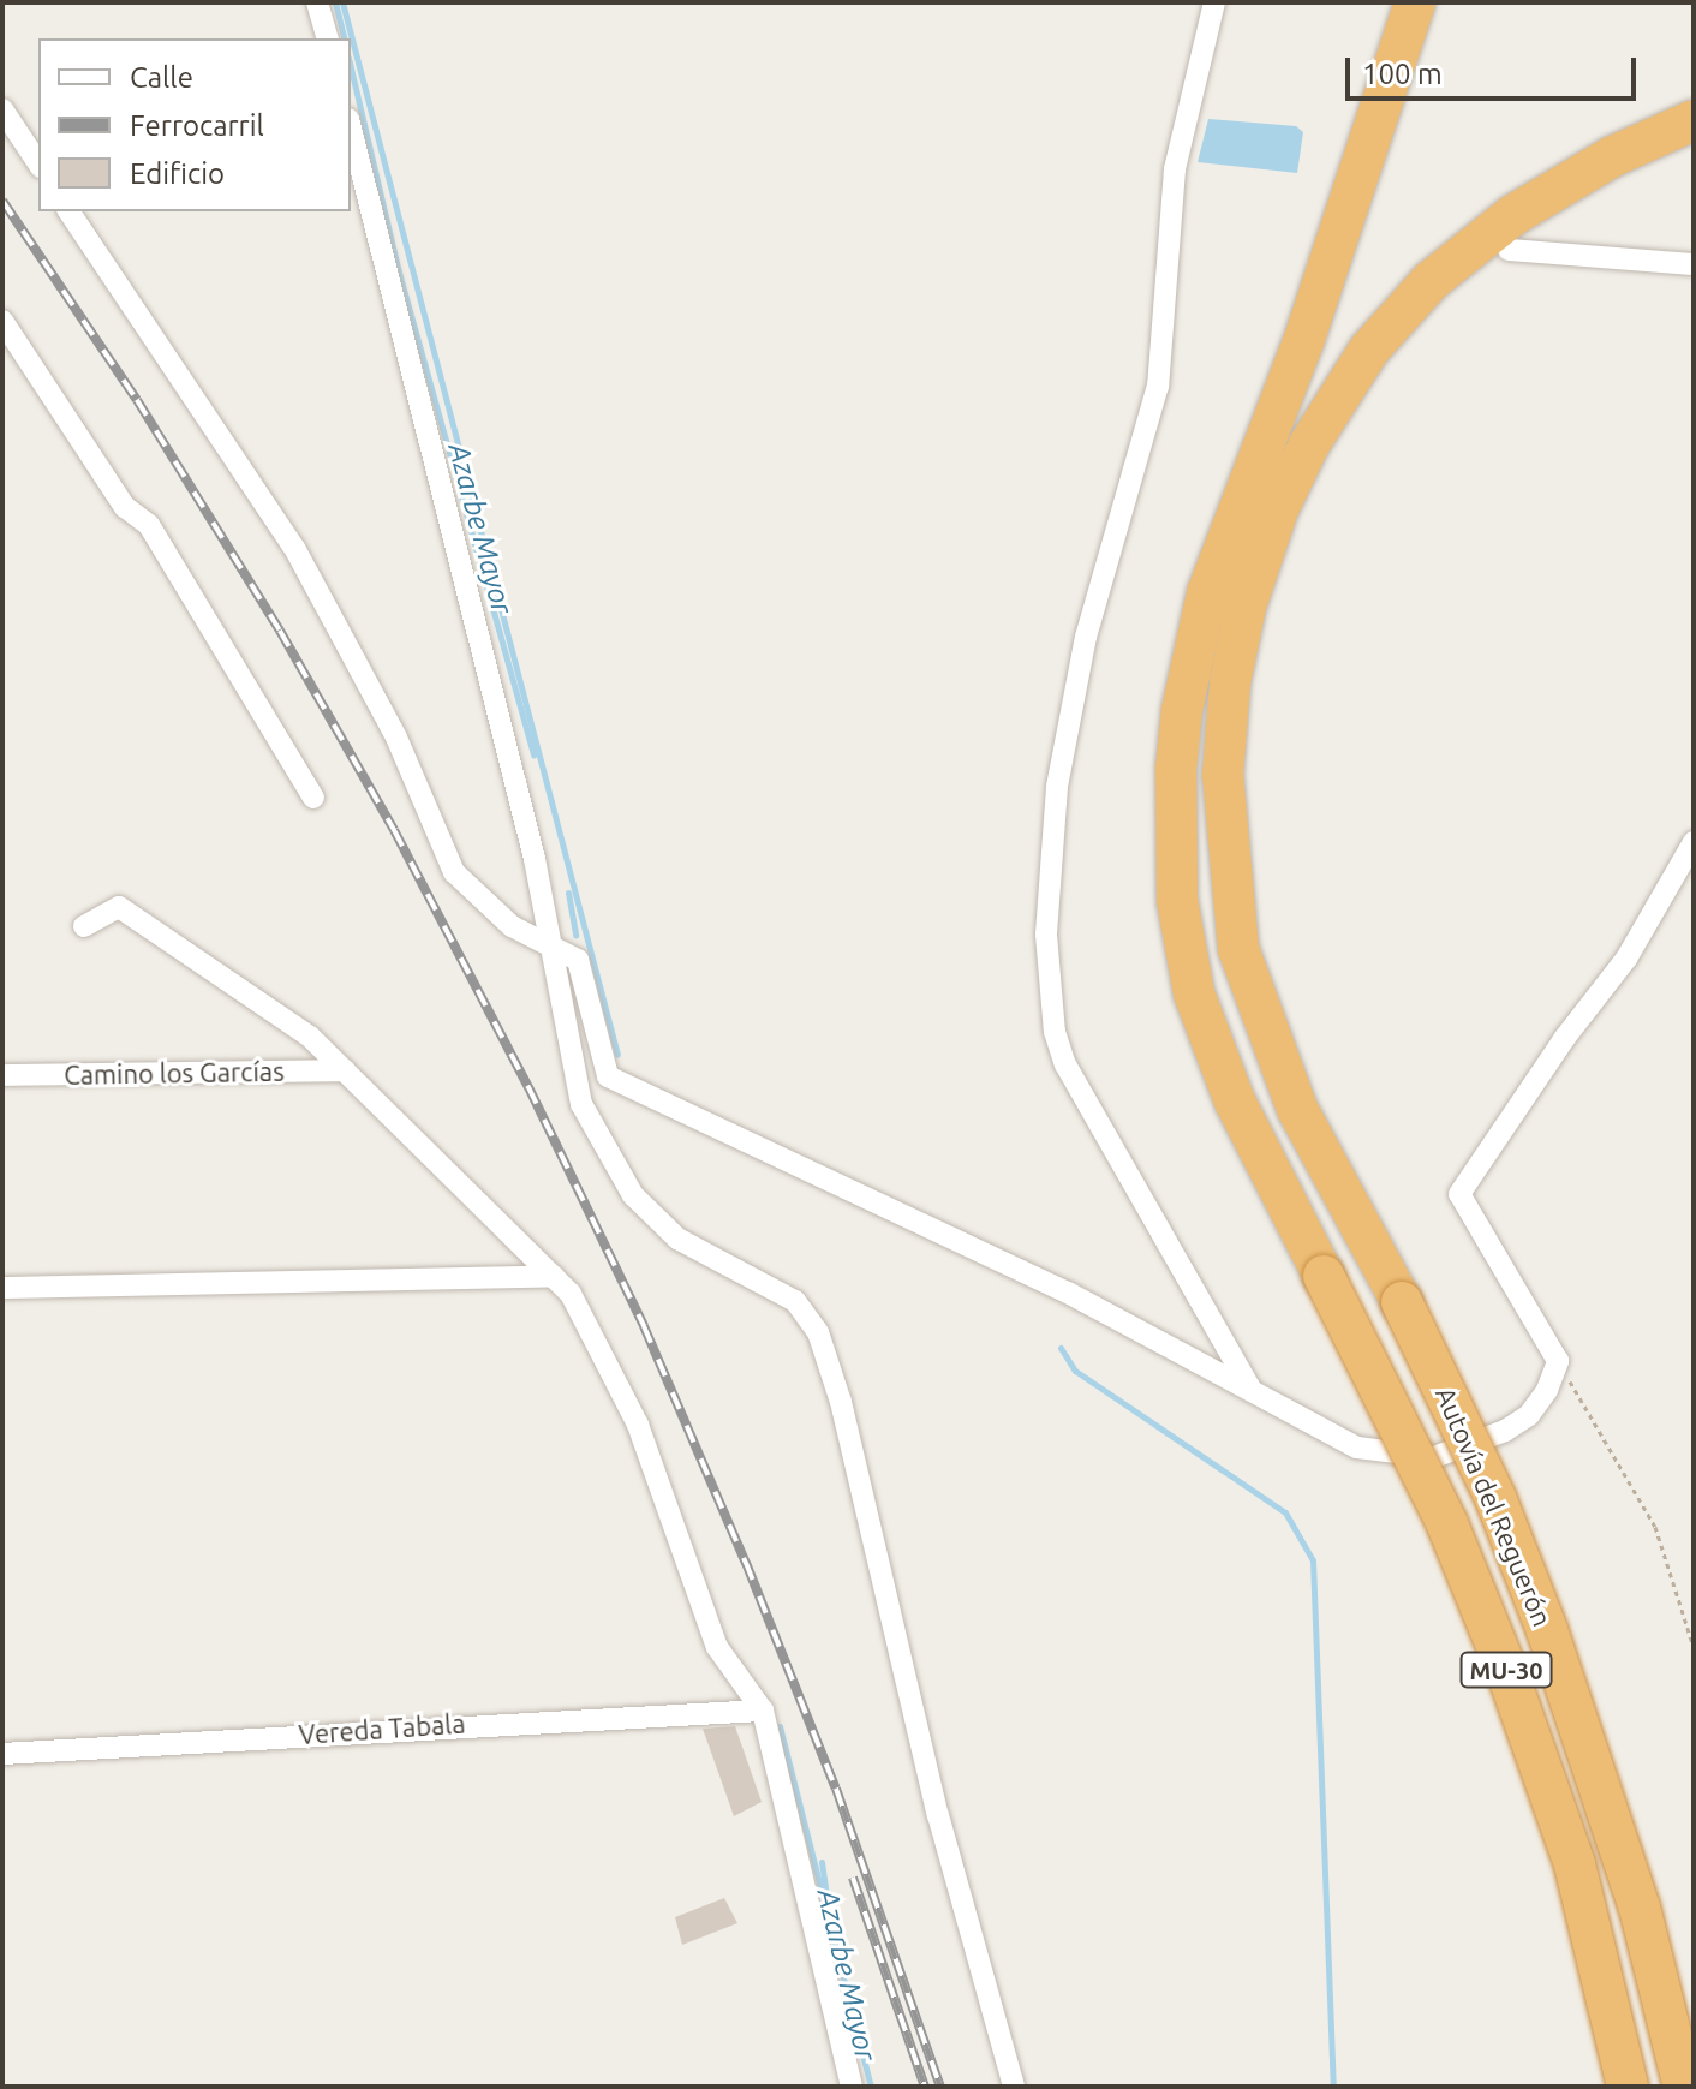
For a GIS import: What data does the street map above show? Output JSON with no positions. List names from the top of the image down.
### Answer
{
  "streets": {
    "highway": ["Autovía del Reguerón", "MU-30"],
    "street": ["Camino los Garcías", "Vereda Tabala"]
  },
  "water": ["Azarbe Mayor"],
  "legend": ["Calle", "Ferrocarril", "Edificio"],
  "scale_bar": "100 m"
}
